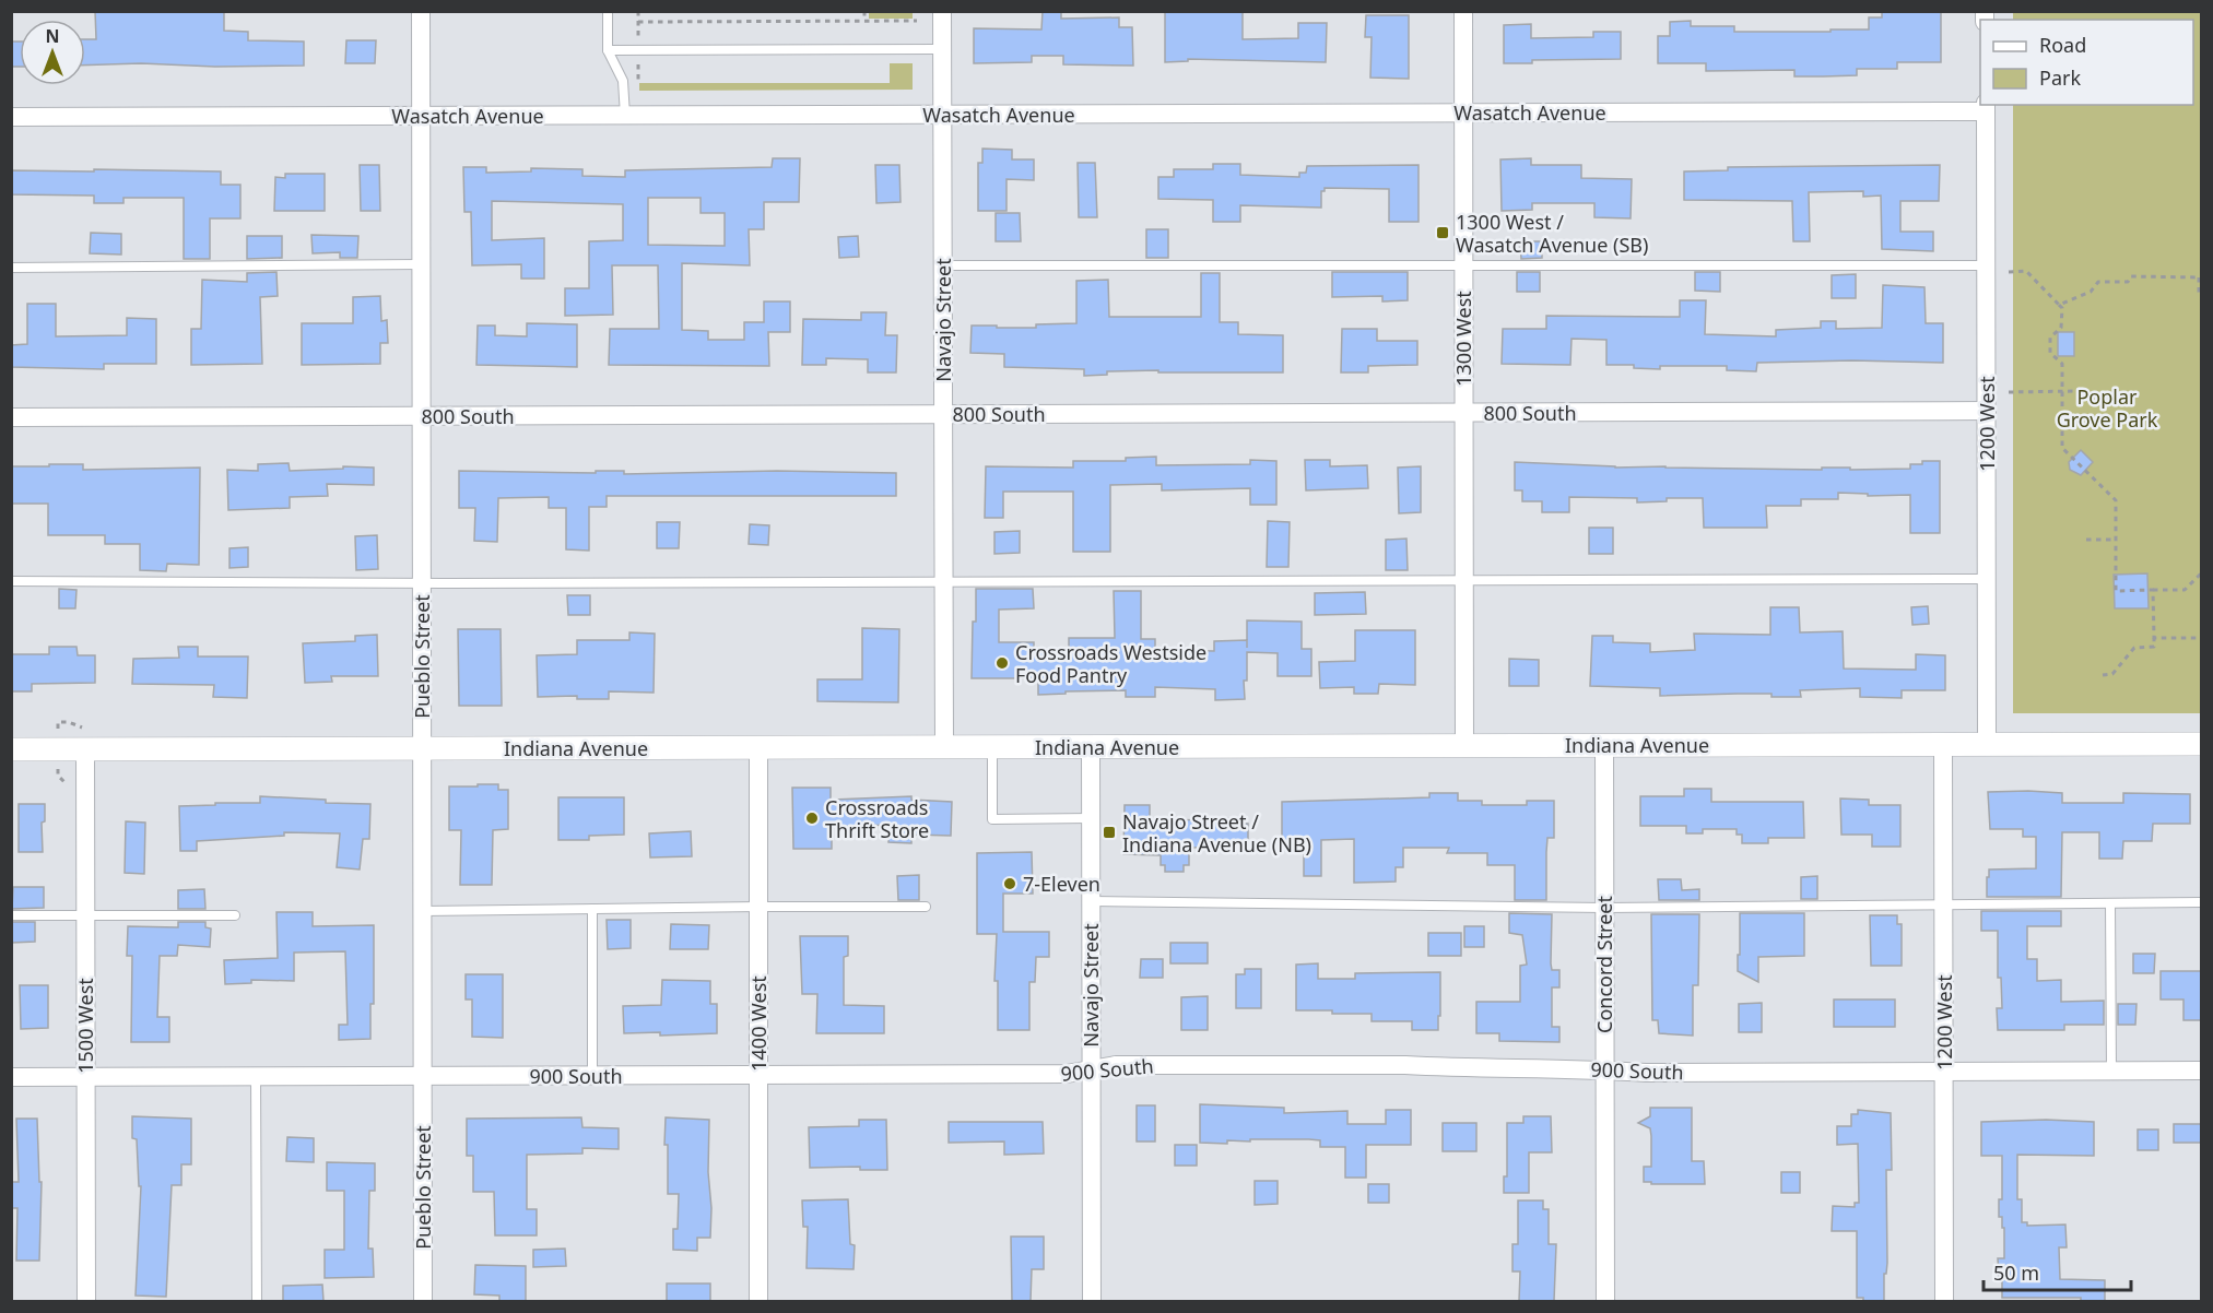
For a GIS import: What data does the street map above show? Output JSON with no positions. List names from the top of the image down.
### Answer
{
  "streets": {
    "street": [
      "Wasatch Avenue",
      "Navajo Street",
      "1300 West",
      "800 South",
      "1200 West",
      "Pueblo Street",
      "Indiana Avenue",
      "Concord Street",
      "1400 West",
      "1500 West",
      "900 South"
    ]
  },
  "crossings": [
    ["Wasatch Avenue", "Navajo Street"],
    ["Wasatch Avenue", "1300 West"],
    ["Wasatch Avenue", "1200 West"],
    ["Wasatch Avenue", "Pueblo Street"],
    ["Navajo Street", "800 South"],
    ["Navajo Street", "Indiana Avenue"],
    ["Navajo Street", "900 South"],
    ["1300 West", "800 South"],
    ["1300 West", "Indiana Avenue"],
    ["800 South", "1200 West"],
    ["800 South", "Pueblo Street"],
    ["1200 West", "Indiana Avenue"],
    ["1200 West", "900 South"],
    ["Pueblo Street", "Indiana Avenue"],
    ["Pueblo Street", "900 South"],
    ["Indiana Avenue", "Concord Street"],
    ["Indiana Avenue", "1400 West"],
    ["Indiana Avenue", "1500 West"],
    ["Concord Street", "900 South"],
    ["1400 West", "900 South"],
    ["1500 West", "900 South"]
  ],
  "parks": ["Poplar Grove Park"],
  "places": {
    "transit": ["1300 West / Wasatch Avenue (SB)", "Navajo Street / Indiana Avenue (NB)"],
    "other": ["Crossroads Westside Food Pantry", "Crossroads Thrift Store", "7-Eleven"]
  },
  "legend": ["Road", "Park"],
  "scale_bar": "50 m",
  "north": "top"
}
